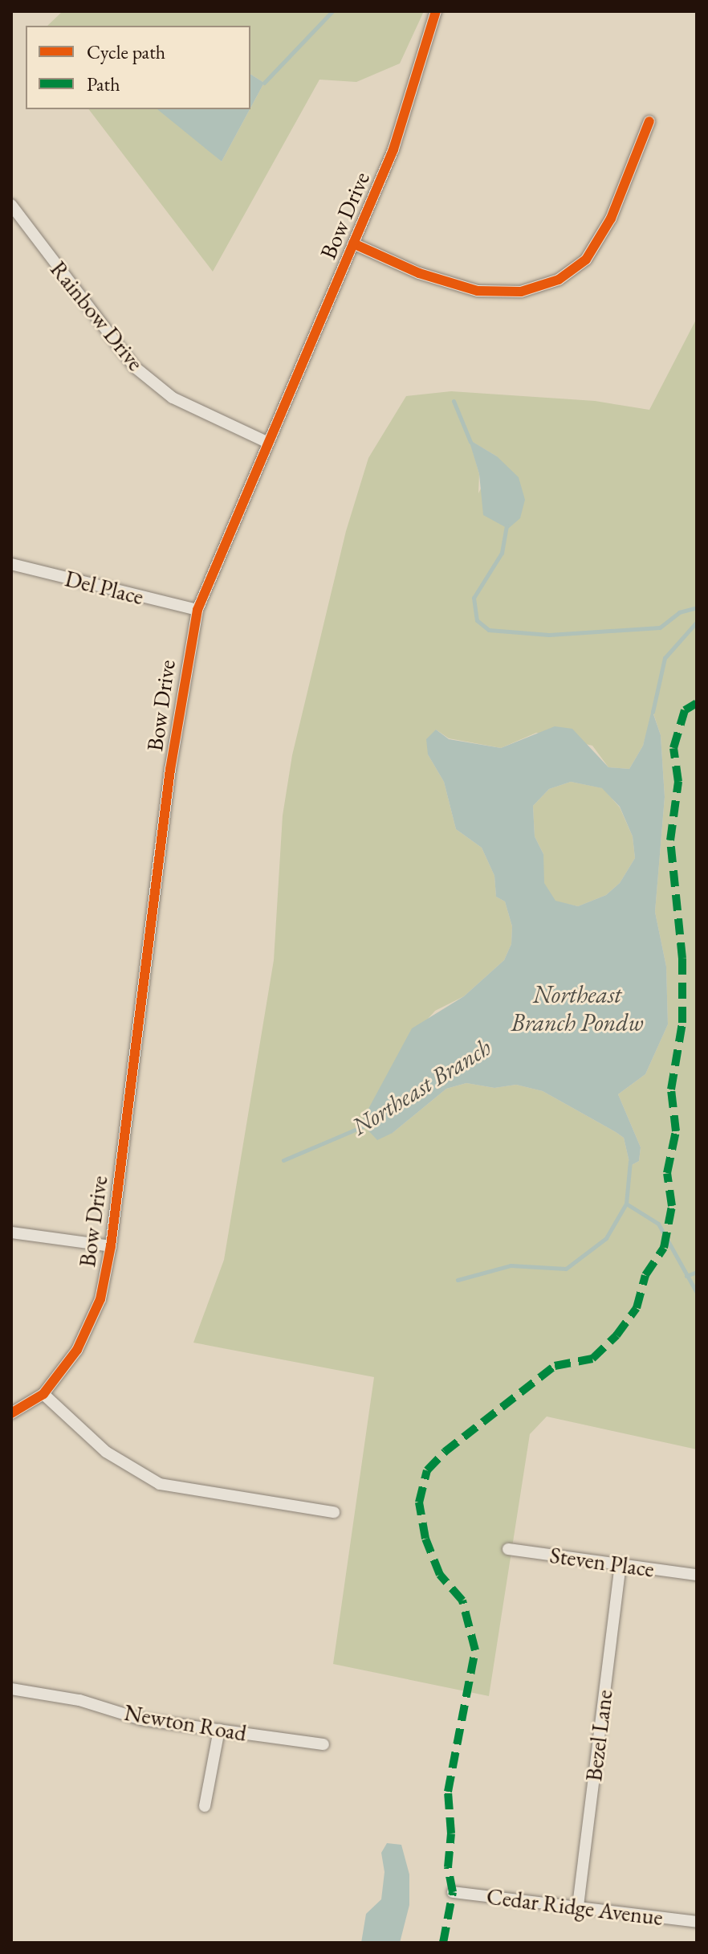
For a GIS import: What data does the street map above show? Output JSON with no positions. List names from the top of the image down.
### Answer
{
  "streets": {
    "street": [
      "Bow Drive",
      "Rainbow Drive",
      "Del Place",
      "Steven Place",
      "Newton Road",
      "Bezel Lane",
      "Cedar Ridge Avenue"
    ]
  },
  "crossings": [
    ["Bow Drive", "Rainbow Drive"],
    ["Bow Drive", "Del Place"],
    ["Steven Place", "Bezel Lane"],
    ["Bezel Lane", "Cedar Ridge Avenue"]
  ],
  "water": ["Northeast Branch Pondw", "Northeast Branch"],
  "legend": ["Cycle path", "Path"]
}
